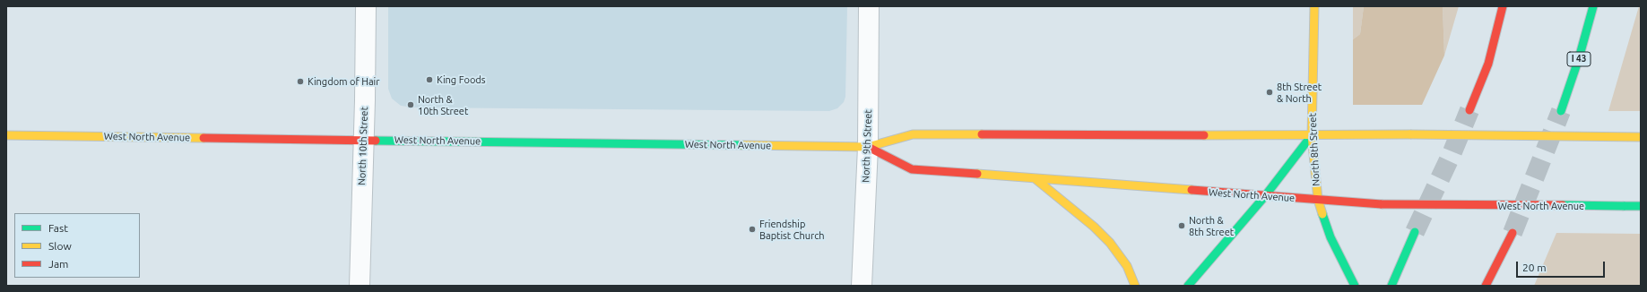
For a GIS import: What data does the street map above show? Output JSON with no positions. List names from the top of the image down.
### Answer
{
  "streets": {
    "main road": ["I 43", "West North Avenue", "North 8th Street"],
    "street": ["North 10th Street", "North 9th Street"]
  },
  "crossings": [
    ["West North Avenue", "North 10th Street"],
    ["West North Avenue", "North 9th Street"],
    ["West North Avenue", "North 8th Street"]
  ],
  "places": [
    "King Foods",
    "Kingdom of Hair",
    "8th Street & North",
    "North & 10th Street",
    "North & 8th Street",
    "Friendship Baptist Church"
  ],
  "legend": ["Fast", "Slow", "Jam"],
  "scale_bar": "20 m"
}
